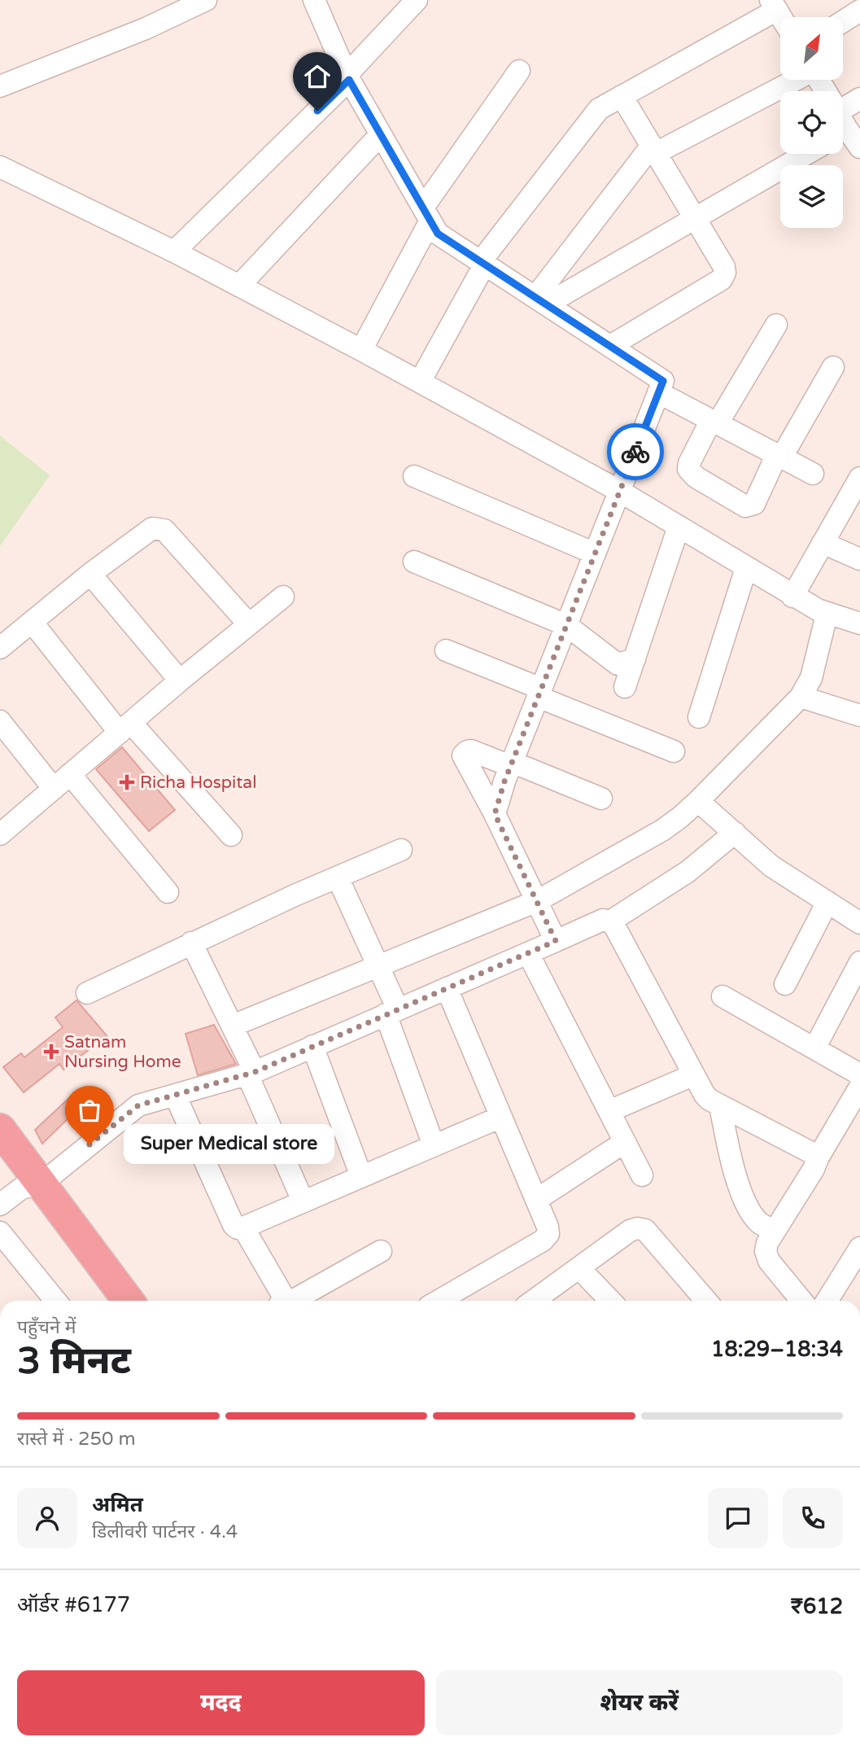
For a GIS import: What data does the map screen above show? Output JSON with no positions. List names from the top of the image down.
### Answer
{
  "places": {
    "health": ["Richa Hospital", "Satnam Nursing Home"],
    "other": ["Super Medical store"]
  },
  "north": "top right",
  "page": {
    "bubble": "Super Medical store",
    "heading": ["3 मिनट", "पहुँचने में", "18:29–18:34"],
    "panel": [
      "अमित",
      "डिलीवरी पार्टनर · 4.4",
      "ऑर्डर #6177",
      "₹612"
    ],
    "bar": "रास्ते में · 250 m",
    "buttons": ["मदद", "शेयर करें"]
  }
}
